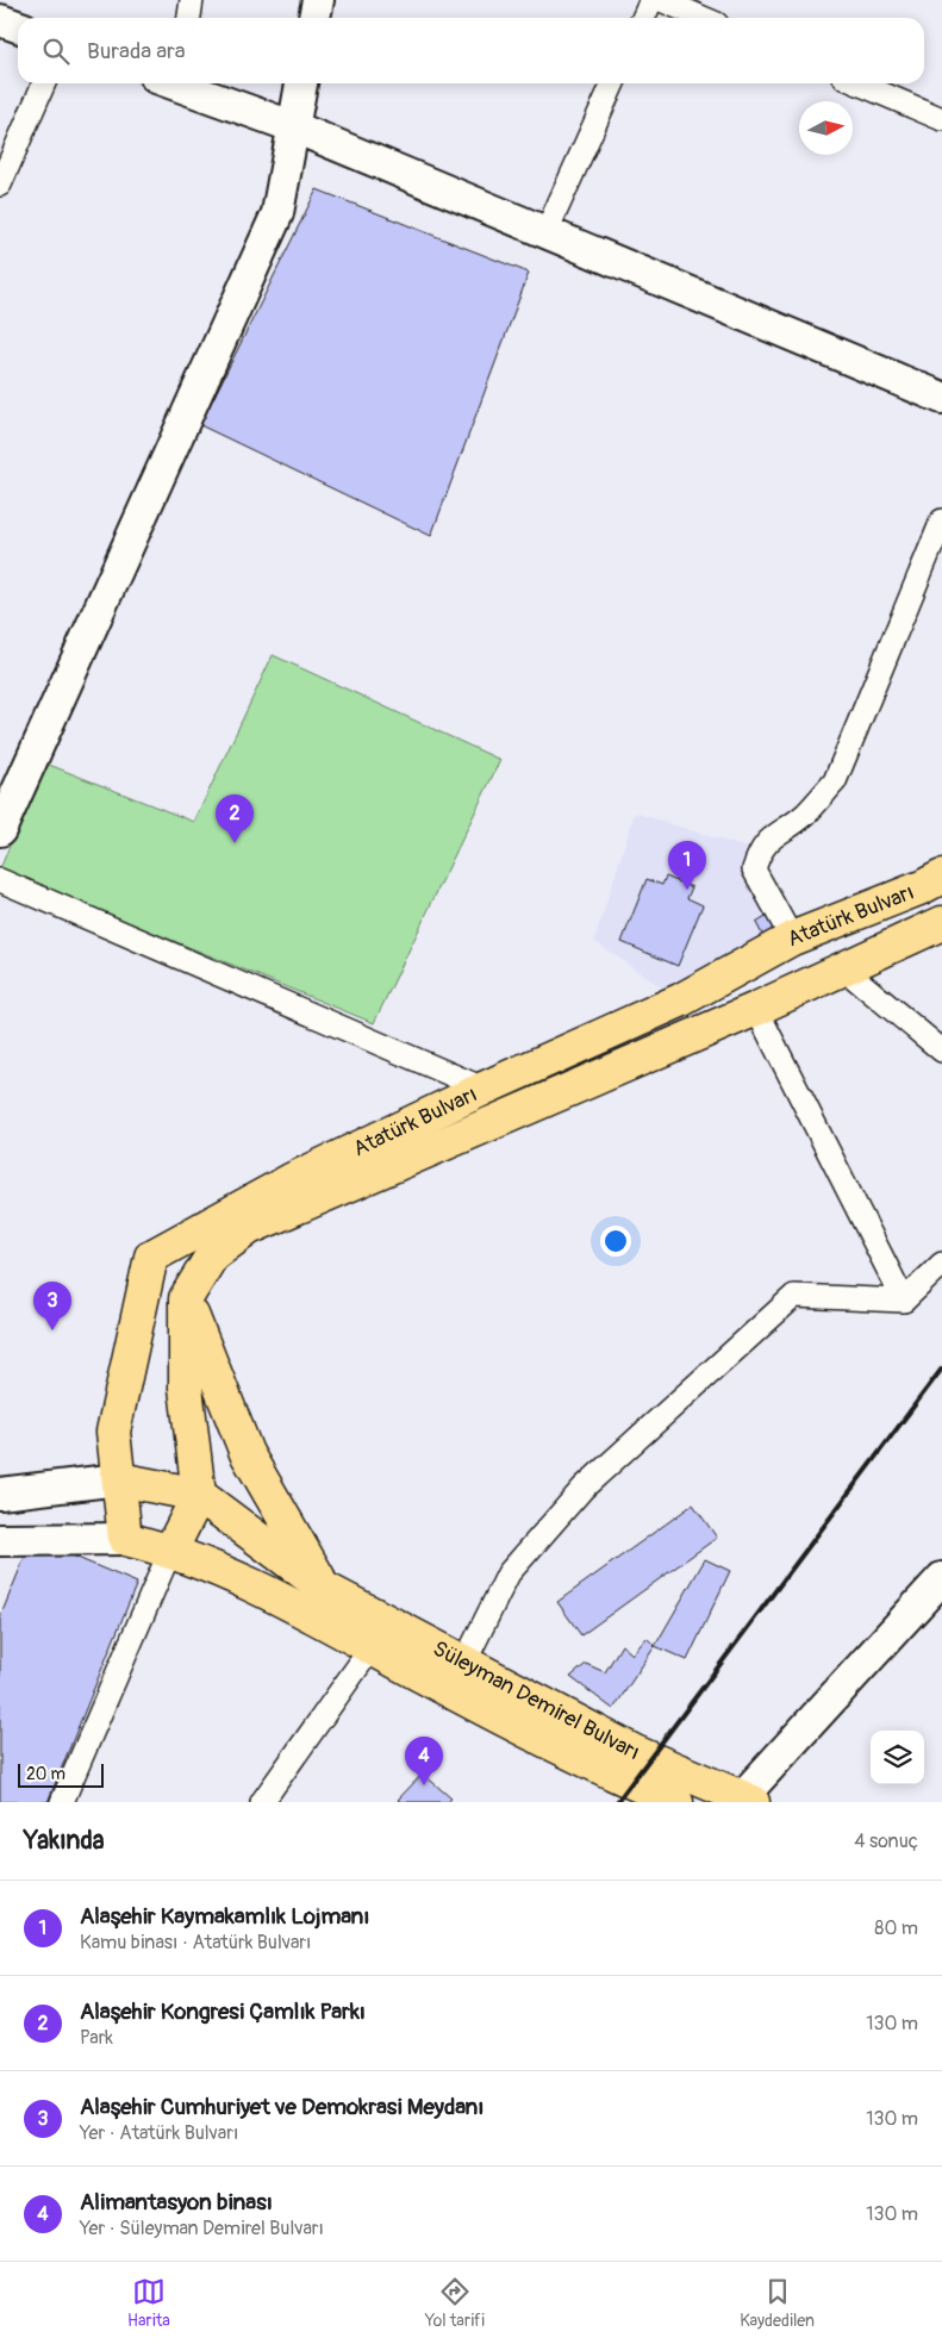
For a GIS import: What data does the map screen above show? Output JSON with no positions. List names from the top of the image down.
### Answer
{
  "streets": {
    "main road": ["Atatürk Bulvarı", "Süleyman Demirel Bulvarı"]
  },
  "scale_bar": "20 m",
  "north": "right",
  "page": {
    "search": "Burada ara",
    "pins": [
      "2",
      "1",
      "3",
      "4"
    ],
    "scale": "20 m",
    "heading": ["Yakında", "4 sonuç"],
    "list": [
      {
        "mark": "1",
        "name": "Alaşehir Kaymakamlık Lojmanı",
        "note": "Kamu binası · Atatürk Bulvarı",
        "value": "80 m"
      },
      {
        "mark": "2",
        "name": "Alaşehir Kongresi Çamlık Parkı",
        "note": "Park",
        "value": "130 m"
      },
      {
        "mark": "3",
        "name": "Alaşehir Cumhuriyet ve Demokrasi Meydanı",
        "note": "Yer · Atatürk Bulvarı",
        "value": "130 m"
      },
      {
        "mark": "4",
        "name": "Alimantasyon binası",
        "note": "Yer · Süleyman Demirel Bulvarı",
        "value": "130 m"
      }
    ],
    "nav": ["Harita", "Yol tarifi", "Kaydedilen"]
  }
}
